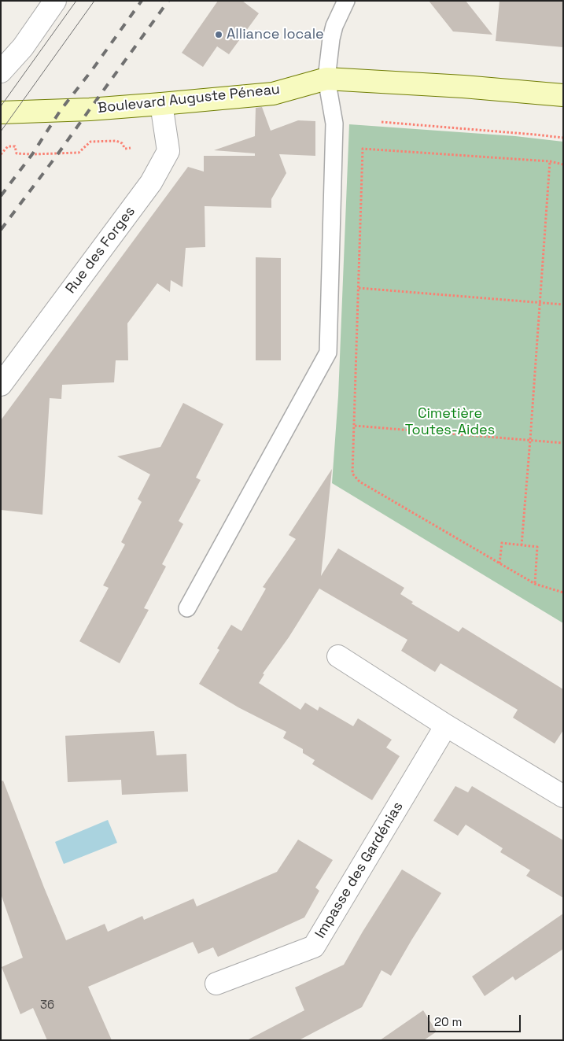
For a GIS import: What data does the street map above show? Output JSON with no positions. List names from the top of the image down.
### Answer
{
  "streets": {
    "street": ["Boulevard Auguste Péneau", "Rue des Forges", "Impasse des Gardénias"]
  },
  "crossings": [
    ["Boulevard Auguste Péneau", "Rue des Forges"]
  ],
  "parks": ["Cimetière Toutes-Aides"],
  "places": ["Alliance locale"],
  "house_numbers": ["36"],
  "scale_bar": "20 m"
}
